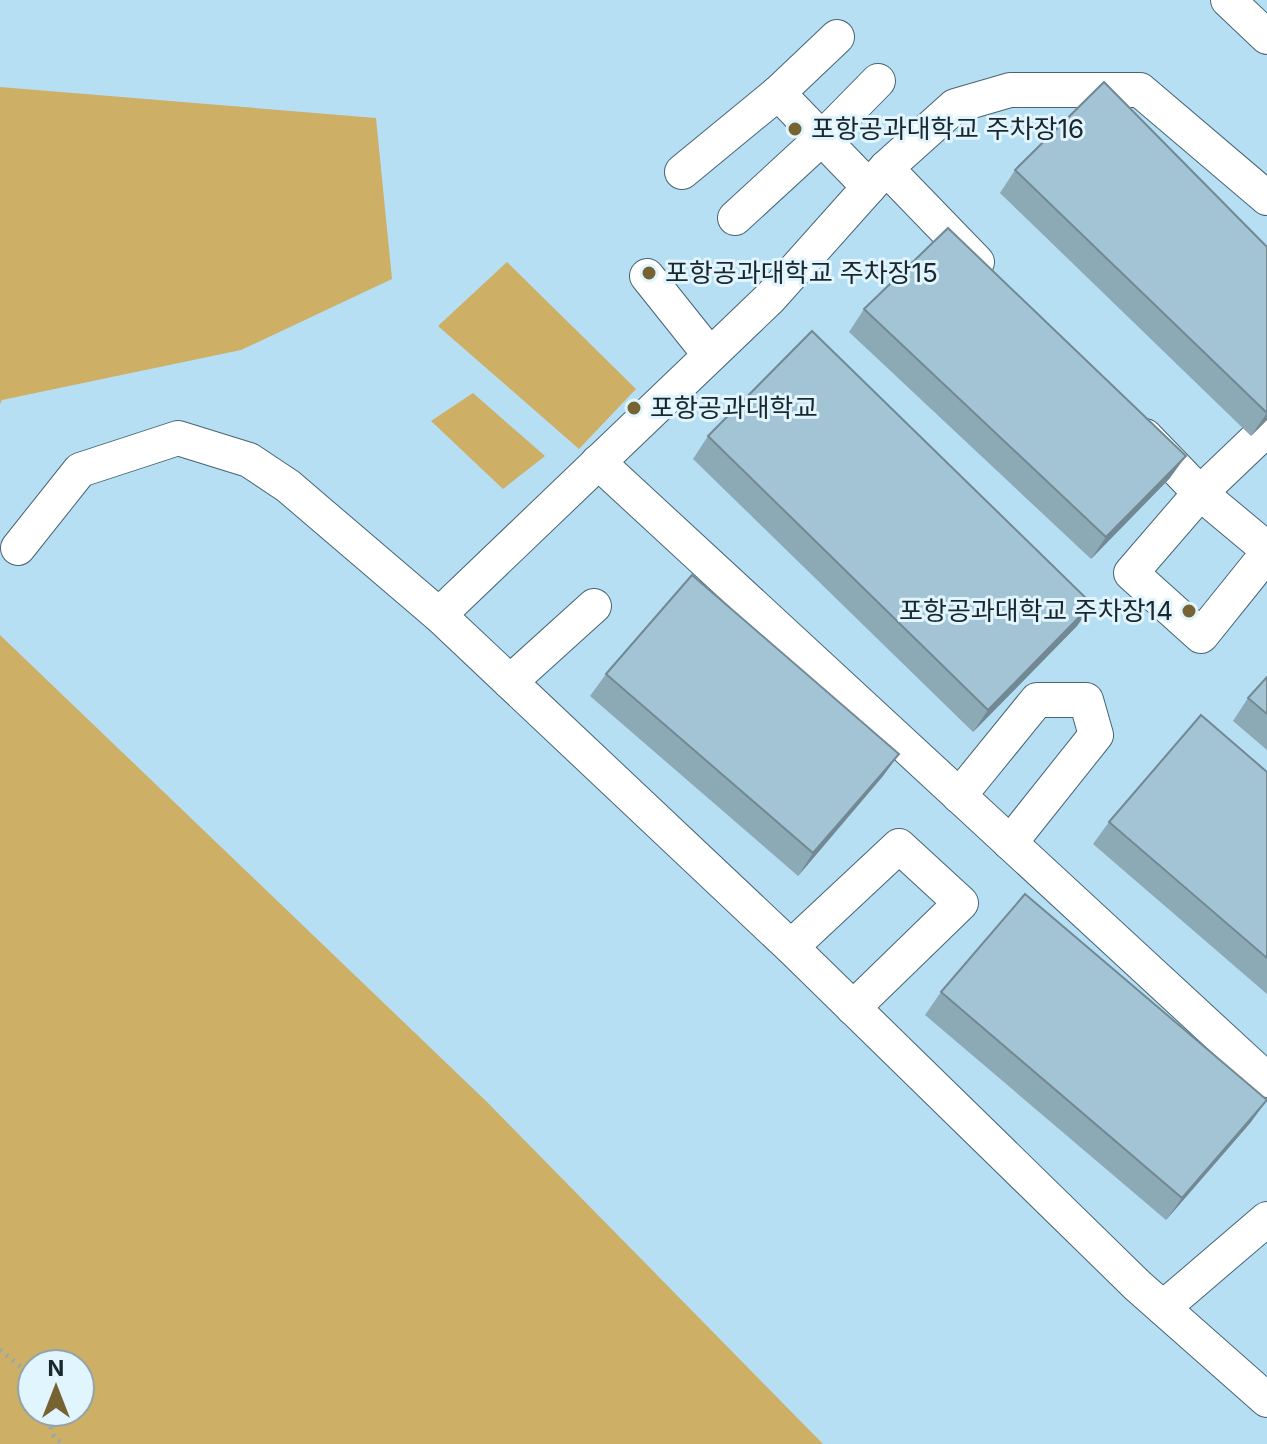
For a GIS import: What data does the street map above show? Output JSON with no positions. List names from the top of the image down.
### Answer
{
  "places": [
    "포항공과대학교 주차장16",
    "포항공과대학교 주차장15",
    "포항공과대학교",
    "포항공과대학교 주차장14"
  ],
  "north": "top"
}
